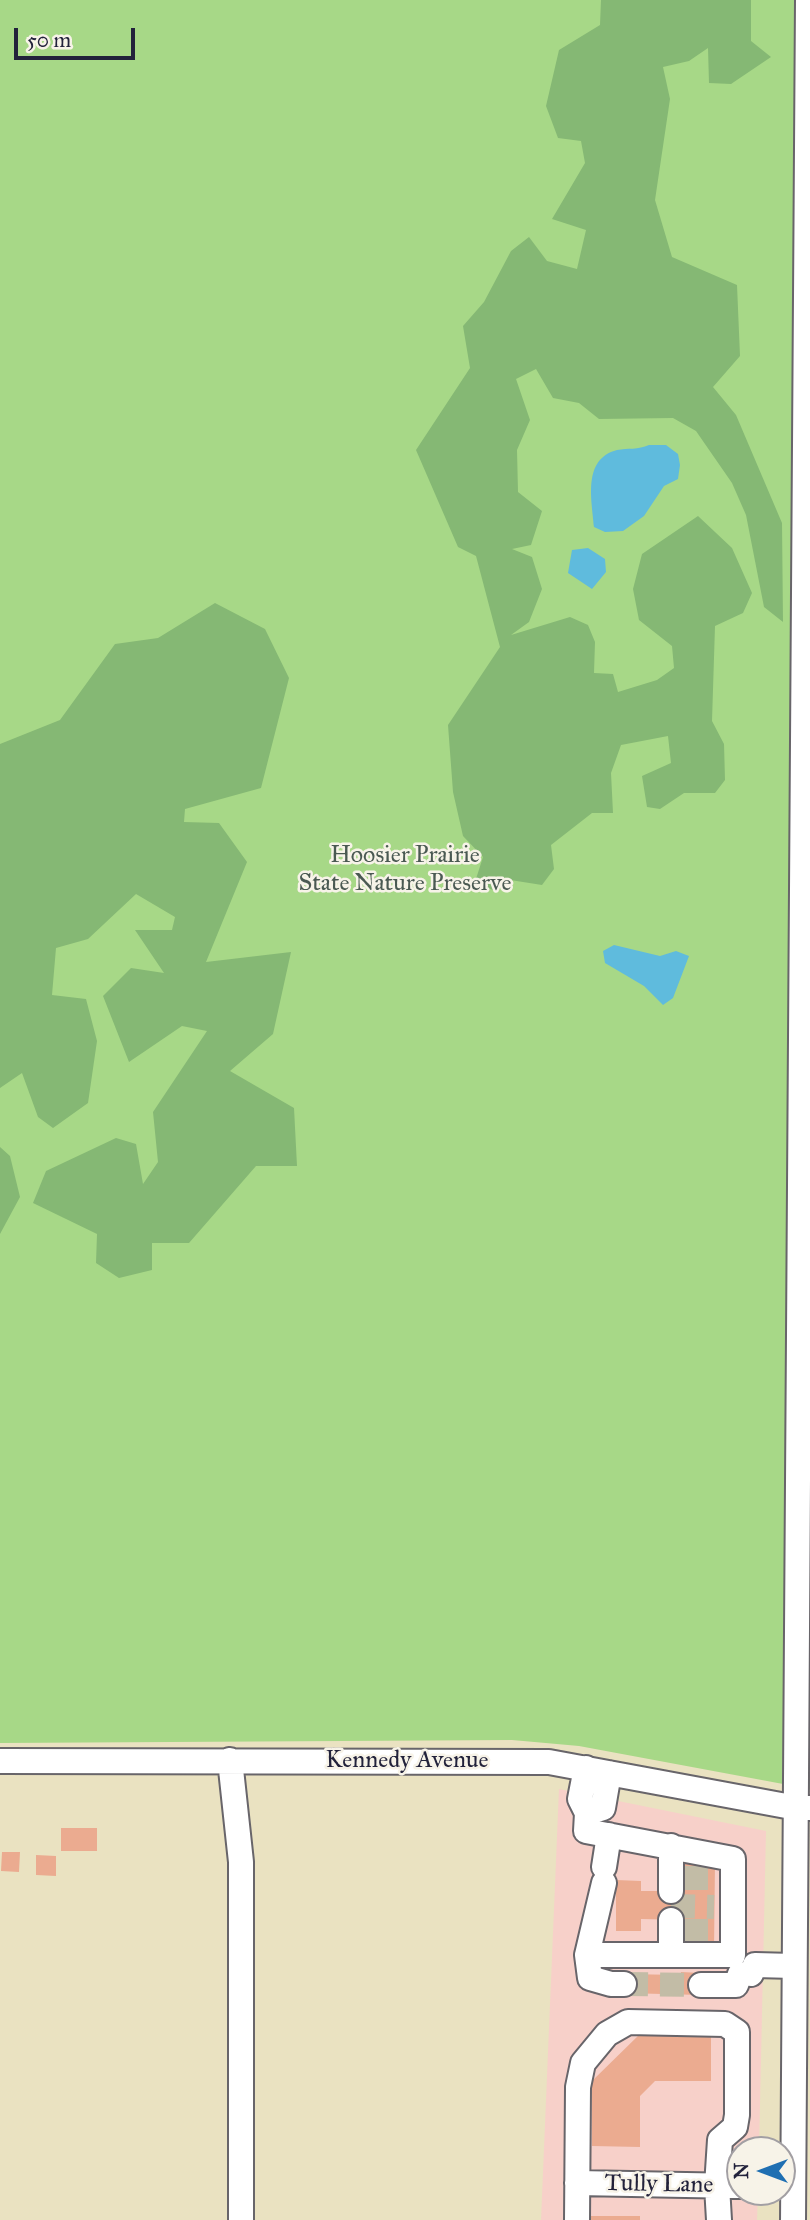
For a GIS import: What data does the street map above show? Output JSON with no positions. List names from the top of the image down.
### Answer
{
  "streets": {
    "street": ["Kennedy Avenue", "Tully Lane"]
  },
  "parks": ["Hoosier Prairie State Nature Preserve"],
  "scale_bar": "50 m",
  "north": "left"
}
